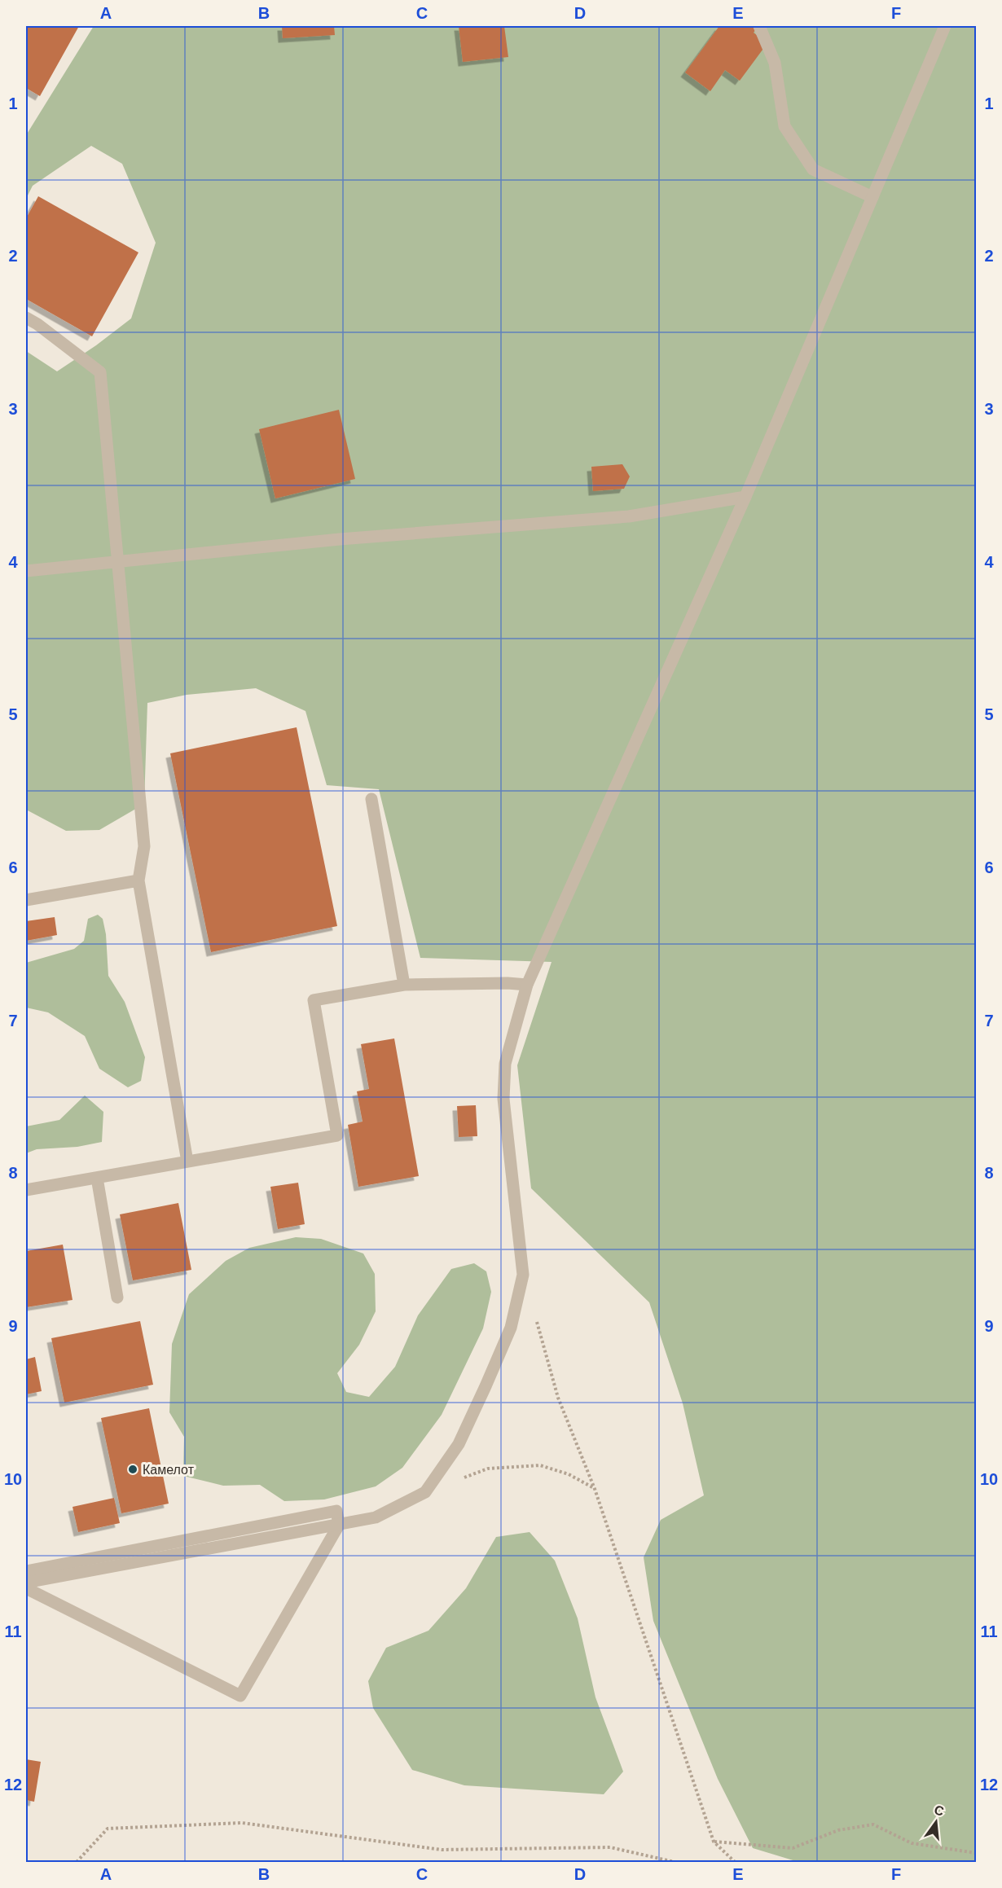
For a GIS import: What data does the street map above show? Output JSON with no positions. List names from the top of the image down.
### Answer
{
  "places": ["Камелот"],
  "north": "top",
  "grid": {
    "columns": [
      "A",
      "B",
      "C",
      "D",
      "E",
      "F"
    ],
    "rows": [
      "1",
      "2",
      "3",
      "4",
      "5",
      "6",
      "7",
      "8",
      "9",
      "10",
      "11",
      "12"
    ]
  }
}
